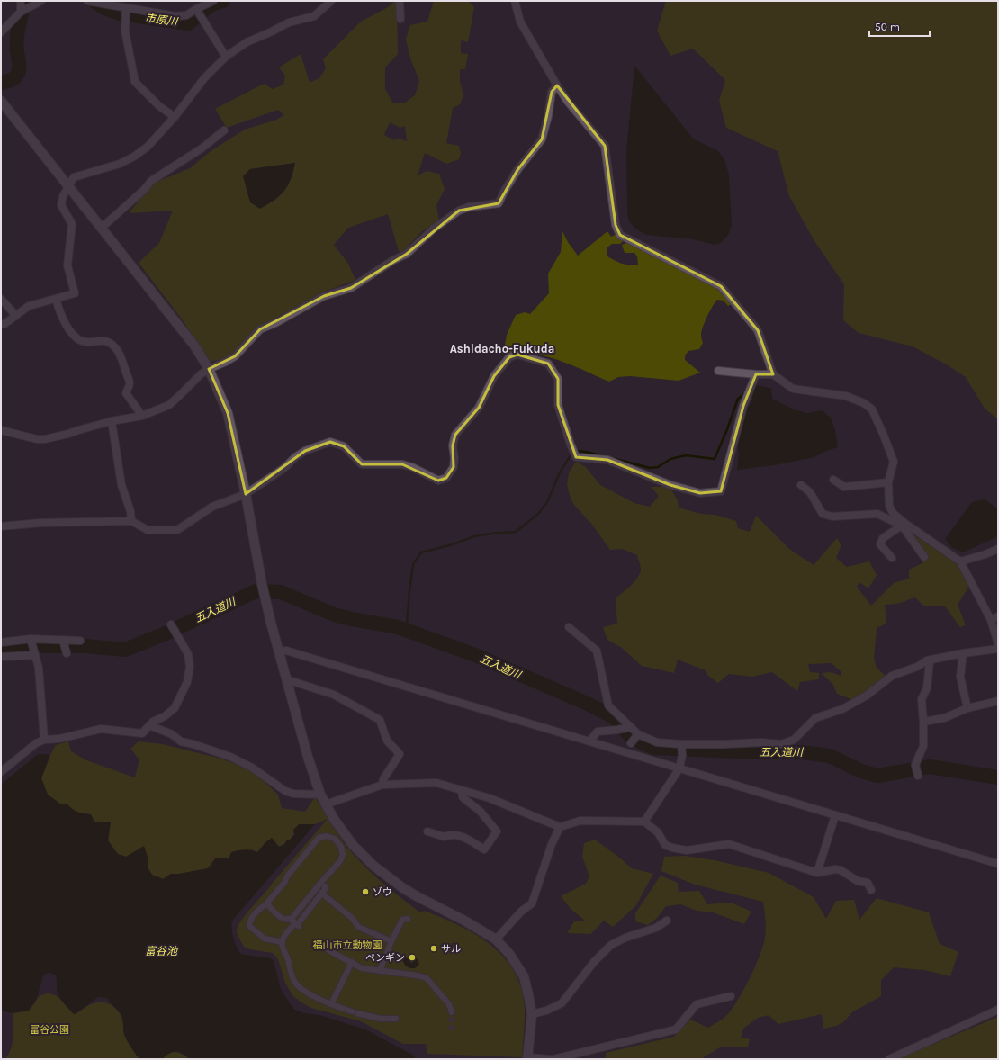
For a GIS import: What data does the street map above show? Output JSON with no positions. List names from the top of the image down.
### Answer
{
  "districts": ["Ashidacho-Fukuda"],
  "water": ["市原川", "五入道川", "富谷池"],
  "parks": ["福山市立動物園", "富谷公園"],
  "places": ["ゾウ", "サル", "ペンギン"],
  "scale_bar": "50 m"
}
